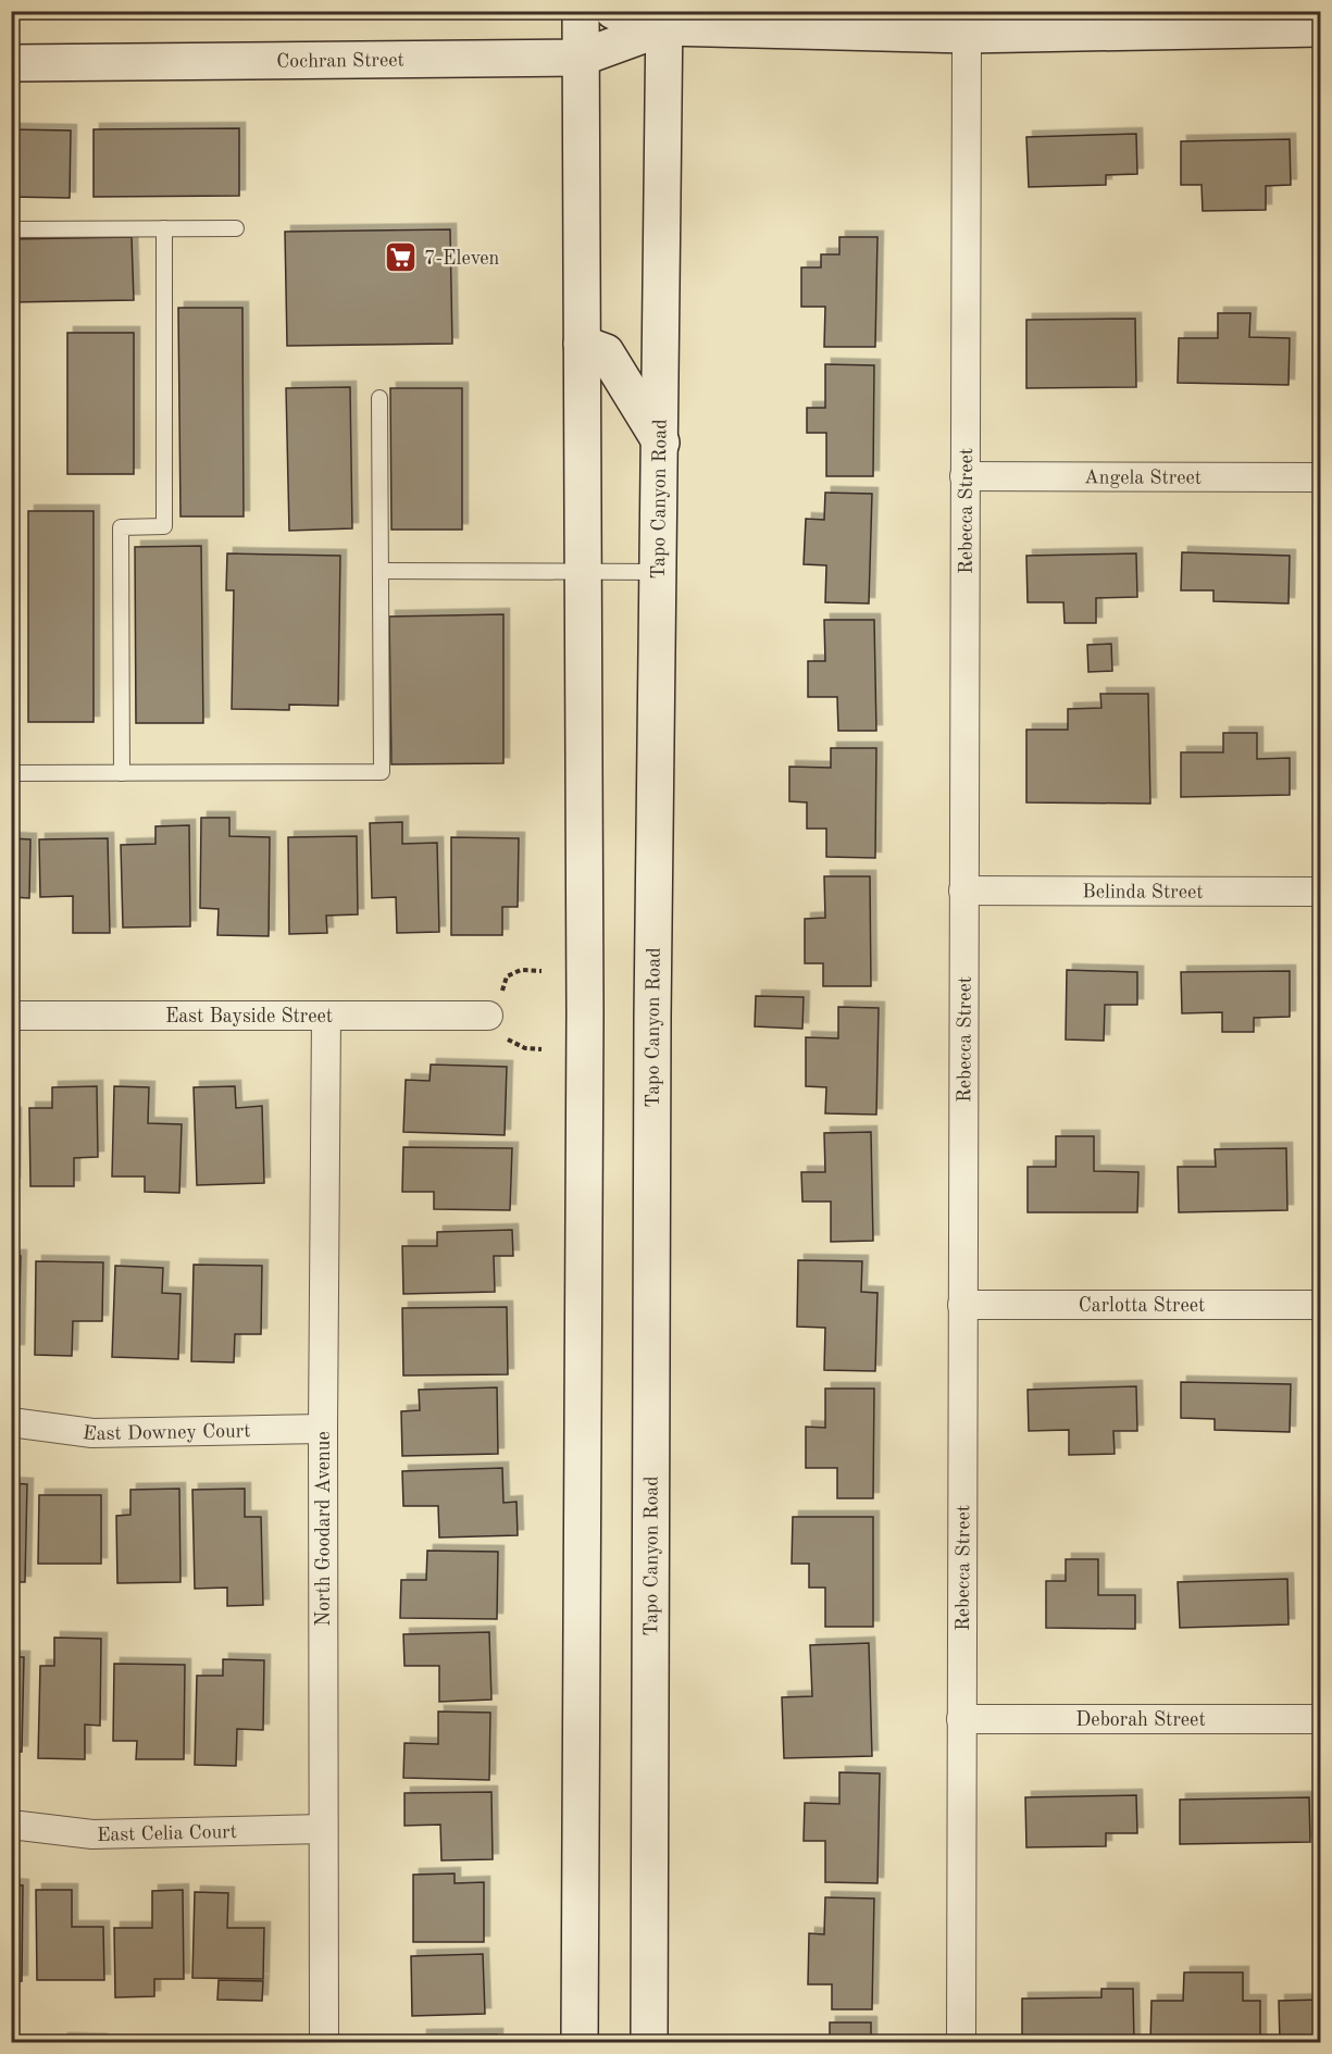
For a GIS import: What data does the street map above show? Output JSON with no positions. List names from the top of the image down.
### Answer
{
  "streets": {
    "main road": ["Cochran Street", "Tapo Canyon Road"],
    "street": [
      "Angela Street",
      "Rebecca Street",
      "Belinda Street",
      "East Bayside Street",
      "Carlotta Street",
      "East Downey Court",
      "North Goodard Avenue",
      "Deborah Street",
      "East Celia Court"
    ]
  },
  "crossings": [
    ["Cochran Street", "Tapo Canyon Road"],
    ["Cochran Street", "Rebecca Street"],
    ["Angela Street", "Rebecca Street"],
    ["Rebecca Street", "Belinda Street"],
    ["Rebecca Street", "Carlotta Street"],
    ["Rebecca Street", "Deborah Street"],
    ["East Bayside Street", "North Goodard Avenue"],
    ["East Downey Court", "North Goodard Avenue"],
    ["North Goodard Avenue", "East Celia Court"]
  ],
  "places": {
    "supermarket": ["7-Eleven"]
  }
}
